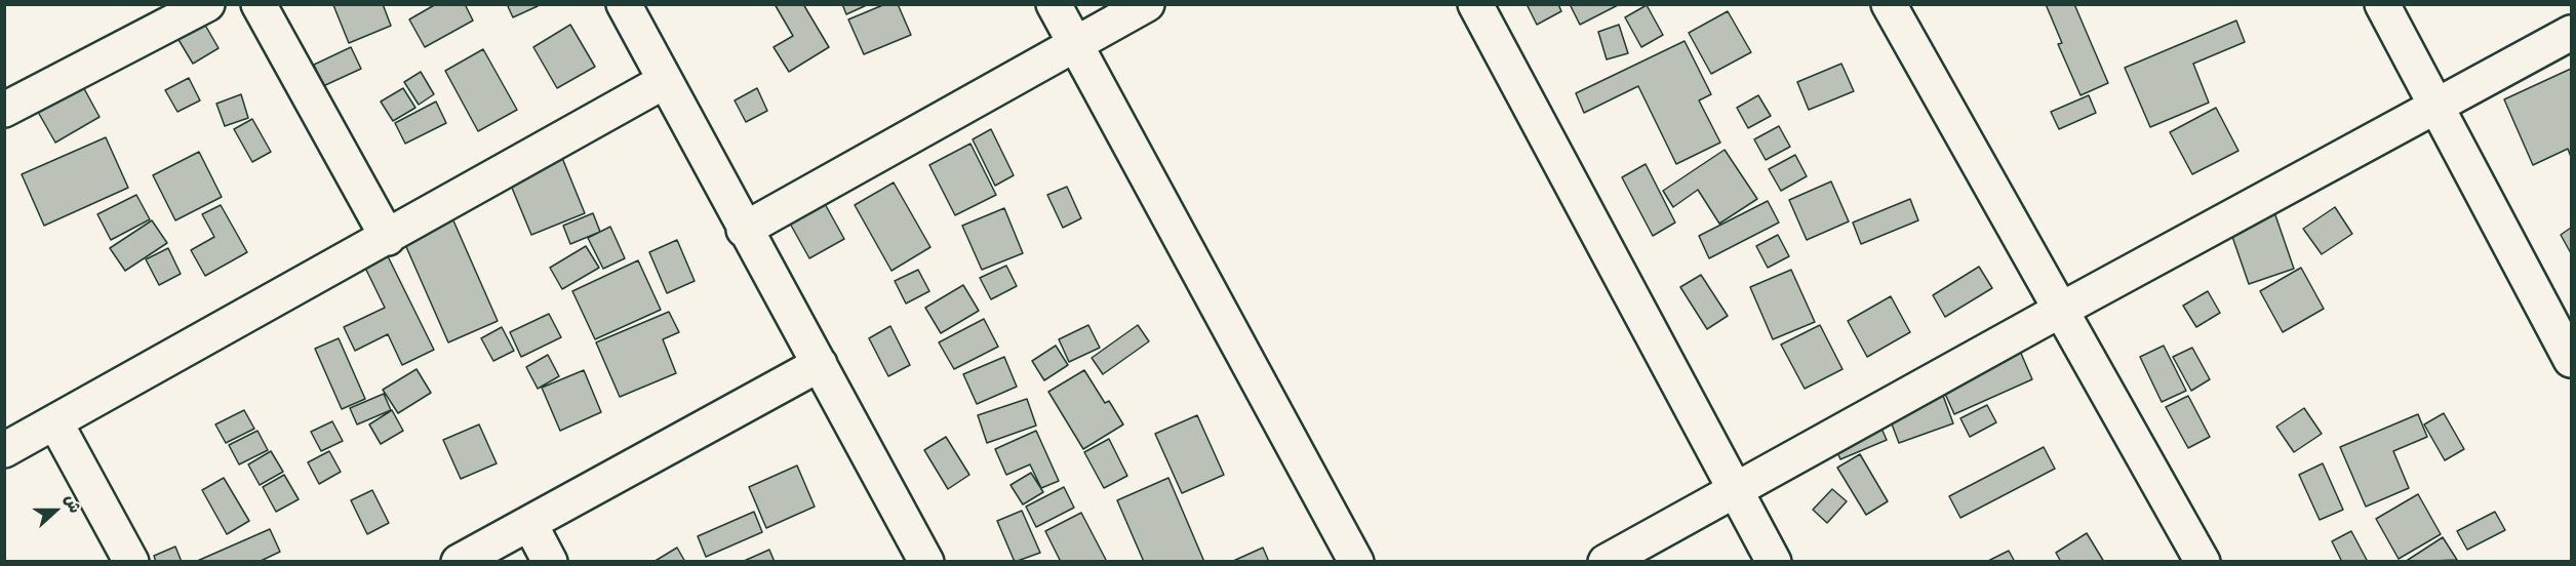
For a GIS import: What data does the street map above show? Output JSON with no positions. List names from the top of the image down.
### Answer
{
  "north": "right"
}
